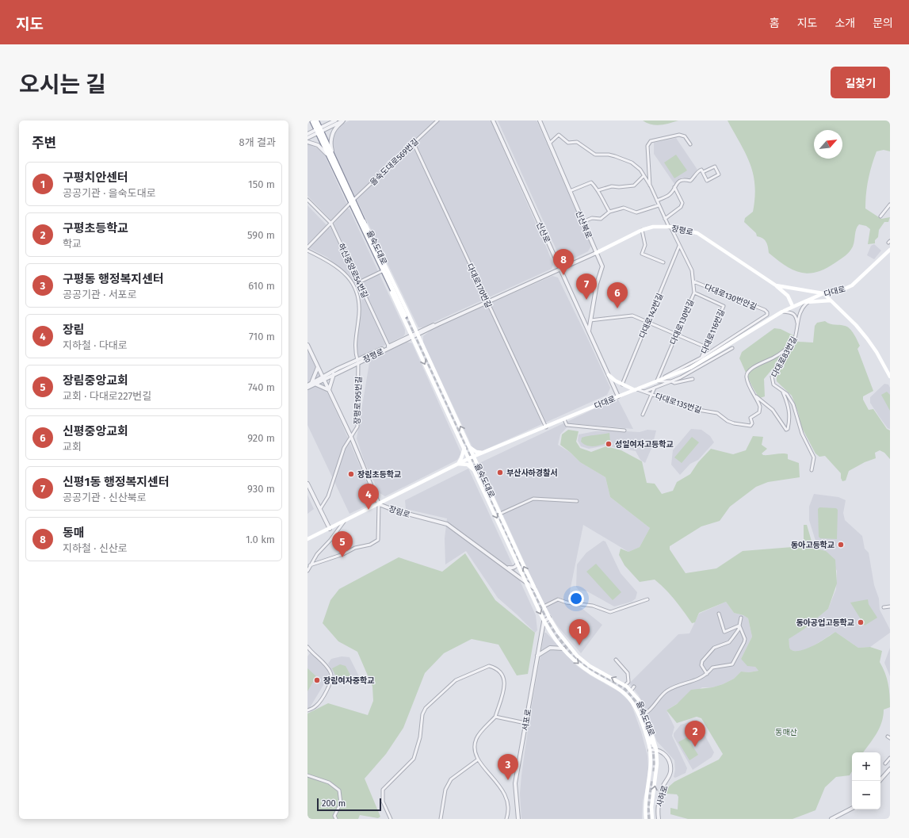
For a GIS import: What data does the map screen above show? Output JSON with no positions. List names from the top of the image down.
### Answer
{
  "streets": {
    "highway": ["을숙도대로"],
    "main road": ["장평로", "다대로"],
    "street": [
      "을숙도대로569번길",
      "신산북로",
      "신산로",
      "하신중앙로54번길",
      "다대로170번길",
      "다대로130번안길",
      "다대로142번길",
      "다대로130번길",
      "다대로116번길",
      "다대로83번길",
      "장평로195번길",
      "다대로135번길",
      "장림로",
      "서포로",
      "사하로"
    ]
  },
  "crossings": [
    ["을숙도대로569번길", "을숙도대로"],
    ["을숙도대로569번길", "하신중앙로54번길"],
    ["을숙도대로569번길", "다대로170번길"],
    ["신산북로", "장평로"],
    ["신산북로", "신산로"],
    ["신산북로", "다대로130번길"],
    ["장평로", "신산로"],
    ["장평로", "을숙도대로"],
    ["장평로", "하신중앙로54번길"],
    ["장평로", "다대로170번길"],
    ["장평로", "다대로"],
    ["장평로", "다대로130번길"],
    ["장평로", "장평로195번길"],
    ["장평로", "장림로"],
    ["신산로", "다대로"],
    ["을숙도대로", "다대로"],
    ["을숙도대로", "장림로"],
    ["을숙도대로", "서포로"],
    ["을숙도대로", "사하로"],
    ["다대로170번길", "다대로"],
    ["다대로", "다대로130번길"],
    ["다대로", "다대로135번길"],
    ["다대로", "장림로"],
    ["다대로130번안길", "다대로130번길"],
    ["다대로130번안길", "다대로116번길"],
    ["다대로142번길", "다대로130번길"],
    ["다대로130번길", "다대로116번길"],
    ["다대로83번길", "다대로135번길"],
    ["장평로195번길", "장림로"]
  ],
  "parks": ["동매산"],
  "places": [
    "성일여자고등학교",
    "부산사하경찰서",
    "장림초등학교",
    "동아고등학교",
    "동아공업고등학교",
    "장림여자중학교"
  ],
  "scale_bar": "200 m",
  "north": "top right",
  "page": {
    "header": "지도",
    "nav": [
      "홈",
      "지도",
      "소개",
      "문의"
    ],
    "title": "오시는 길",
    "buttons": "길찾기",
    "heading": ["주변", "8개 결과"],
    "list": [
      {
        "mark": "1",
        "name": "구평치안센터",
        "note": "공공기관 · 을숙도대로",
        "value": "150 m"
      },
      {
        "mark": "2",
        "name": "구평초등학교",
        "note": "학교",
        "value": "590 m"
      },
      {
        "mark": "3",
        "name": "구평동 행정복지센터",
        "note": "공공기관 · 서포로",
        "value": "610 m"
      },
      {
        "mark": "4",
        "name": "장림",
        "note": "지하철 · 다대로",
        "value": "710 m"
      },
      {
        "mark": "5",
        "name": "장림중앙교회",
        "note": "교회 · 다대로227번길",
        "value": "740 m"
      },
      {
        "mark": "6",
        "name": "신평중앙교회",
        "note": "교회",
        "value": "920 m"
      },
      {
        "mark": "7",
        "name": "신평1동 행정복지센터",
        "note": "공공기관 · 신산북로",
        "value": "930 m"
      },
      {
        "mark": "8",
        "name": "동매",
        "note": "지하철 · 신산로",
        "value": "1.0 km"
      }
    ],
    "pins": [
      "8",
      "7",
      "6",
      "4",
      "5",
      "1",
      "2",
      "3"
    ],
    "map_buttons": ["+", "−"],
    "scale": "200 m"
  }
}
